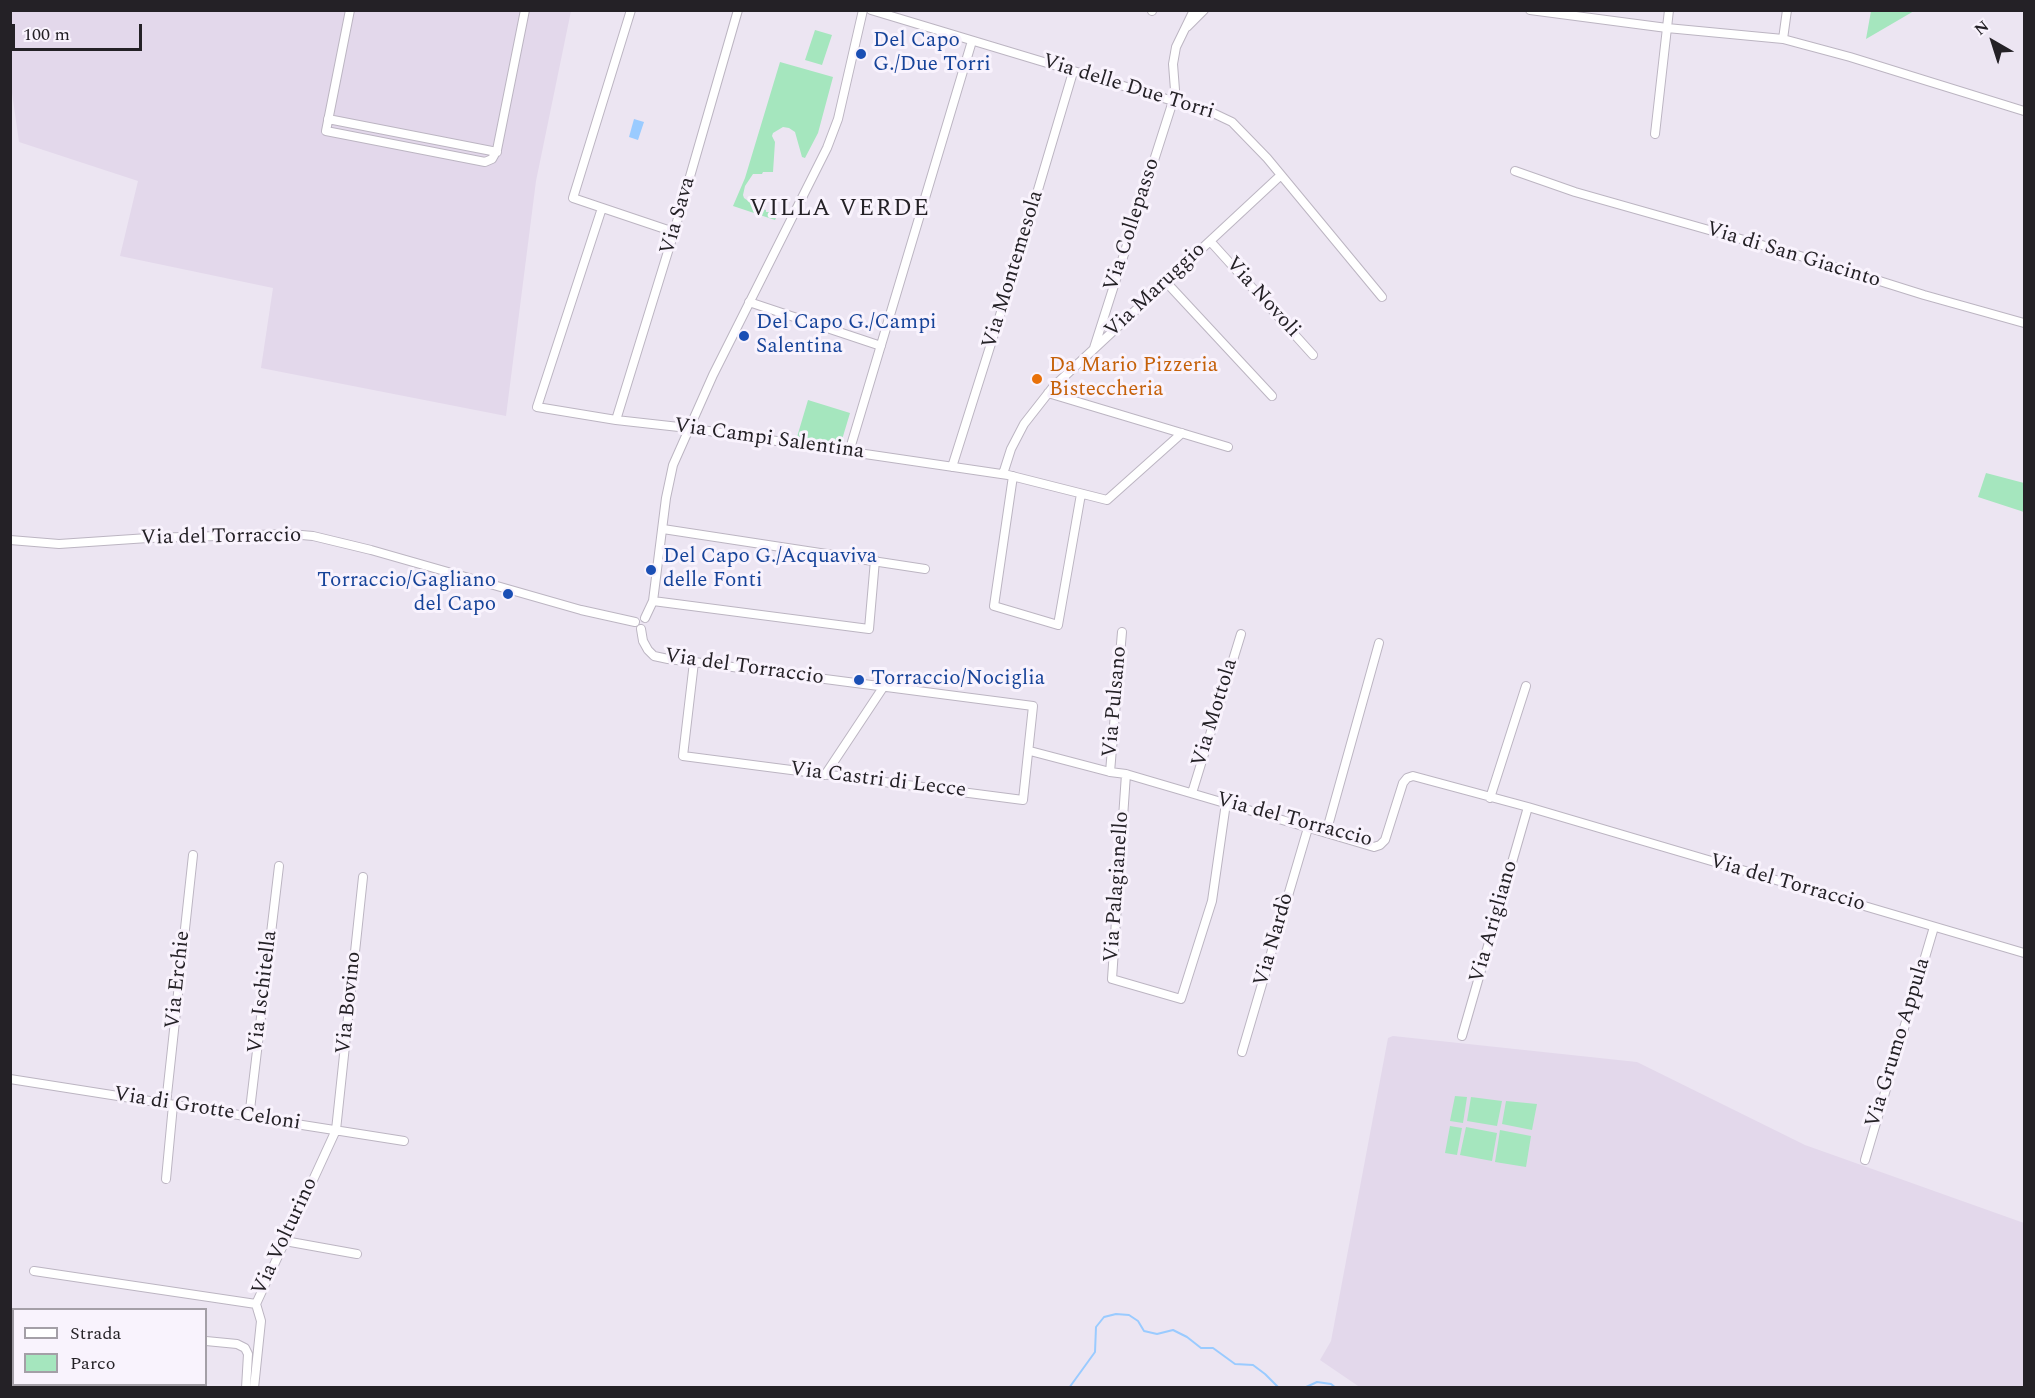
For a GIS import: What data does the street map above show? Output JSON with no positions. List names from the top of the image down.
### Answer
{
  "streets": {
    "street": [
      "Via delle Due Torri",
      "Via Sava",
      "Via Collepasso",
      "Via di San Giacinto",
      "Via Montemesola",
      "Via Maruggio",
      "Via Novoli",
      "Via Campi Salentina",
      "Via del Torraccio",
      "Via Pulsano",
      "Via Mottola",
      "Via Castri di Lecce",
      "Via Palagianello",
      "Via Arigliano",
      "Via Nardò",
      "Via Erchie",
      "Via Ischitella",
      "Via Bovino",
      "Via Grumo Appula",
      "Via di Grotte Celoni",
      "Via Volturino"
    ]
  },
  "crossings": [
    ["Via delle Due Torri", "Via Collepasso"],
    ["Via delle Due Torri", "Via Montemesola"],
    ["Via delle Due Torri", "Via Maruggio"],
    ["Via Sava", "Via Campi Salentina"],
    ["Via Collepasso", "Via Maruggio"],
    ["Via Montemesola", "Via Campi Salentina"],
    ["Via Maruggio", "Via Novoli"],
    ["Via Maruggio", "Via Campi Salentina"],
    ["Via del Torraccio", "Via Pulsano"],
    ["Via del Torraccio", "Via Mottola"],
    ["Via del Torraccio", "Via Castri di Lecce"],
    ["Via del Torraccio", "Via Palagianello"],
    ["Via del Torraccio", "Via Arigliano"],
    ["Via del Torraccio", "Via Nardò"],
    ["Via del Torraccio", "Via Grumo Appula"],
    ["Via Erchie", "Via di Grotte Celoni"],
    ["Via Ischitella", "Via di Grotte Celoni"],
    ["Via Bovino", "Via di Grotte Celoni"],
    ["Via Bovino", "Via Volturino"],
    ["Via di Grotte Celoni", "Via Volturino"]
  ],
  "districts": ["VILLA VERDE"],
  "places": [
    "Del Capo G./Due Torri",
    "Del Capo G./Campi Salentina",
    "Da Mario Pizzeria Bisteccheria",
    "Del Capo G./Acquaviva delle Fonti",
    "Torraccio/Gagliano del Capo",
    "Torraccio/Nociglia"
  ],
  "legend": ["Strada", "Parco"],
  "scale_bar": "100 m",
  "north": "top left"
}
